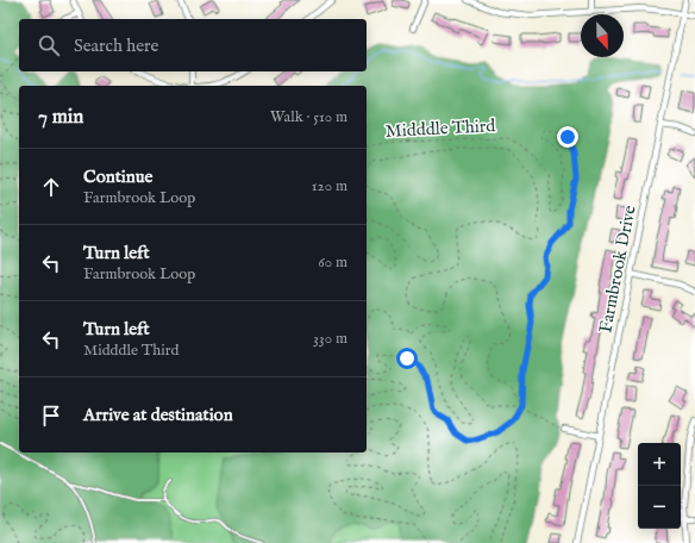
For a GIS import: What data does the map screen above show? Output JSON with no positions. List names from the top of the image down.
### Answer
{
  "streets": {
    "street": ["Farmbrook Drive"],
    "path": ["Midddle Third"]
  },
  "north": "bottom",
  "page": {
    "search": "Search here",
    "heading": ["7 min", "Walk · 510 m"],
    "list": [
      ["Continue", "Farmbrook Loop", "120 m"],
      ["Turn left", "Farmbrook Loop", "60 m"],
      ["Turn left", "Midddle Third", "330 m"],
      "Arrive at destination"
    ],
    "map_buttons": ["+", "−"]
  }
}
